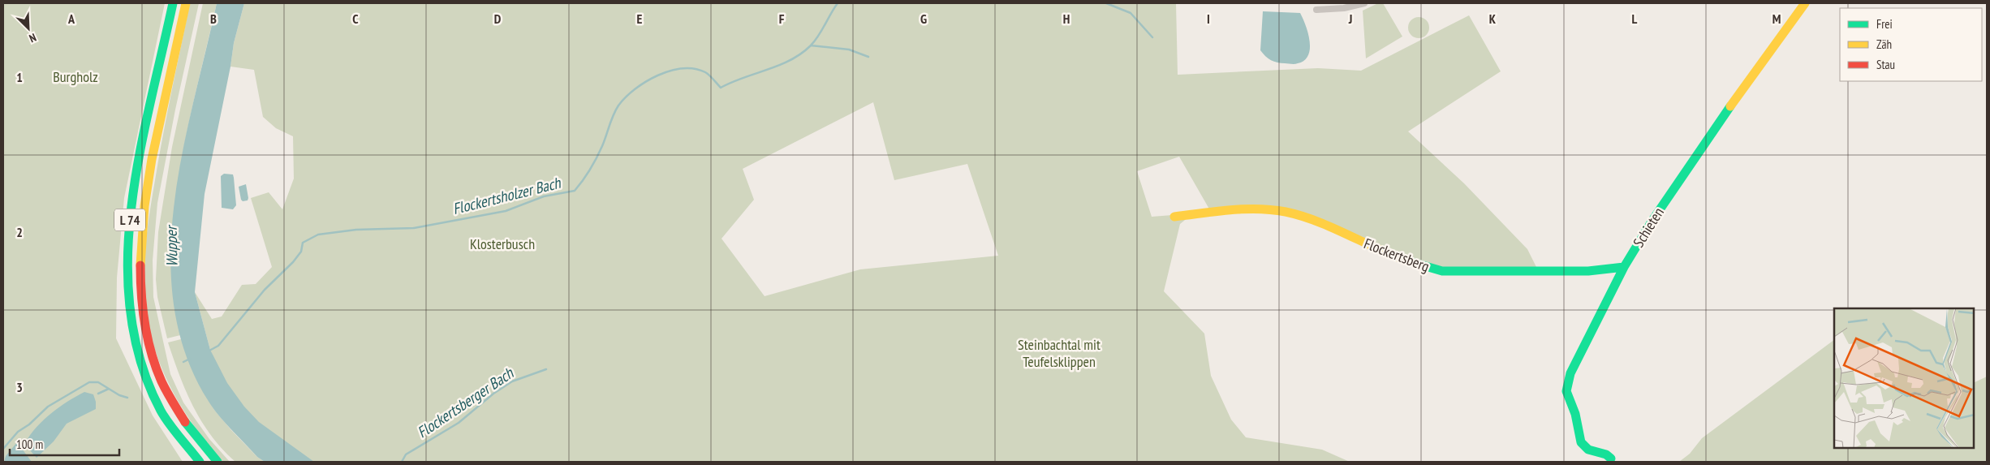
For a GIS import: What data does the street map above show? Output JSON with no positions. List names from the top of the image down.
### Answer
{
  "streets": {
    "main road": ["L 74", "Schieten", "Flockertsberg"]
  },
  "crossings": [
    ["Schieten", "Flockertsberg"]
  ],
  "water": ["Flockertsholzer Bach", "Wupper", "Flockertsberger Bach"],
  "parks": ["Burgholz", "Klosterbusch", "Steinbachtal mit Teufelsklippen"],
  "legend": ["Frei", "Zäh", "Stau"],
  "scale_bar": "100 m",
  "north": "bottom right",
  "grid": {
    "columns": [
      "A",
      "B",
      "C",
      "D",
      "E",
      "F",
      "G",
      "H",
      "I",
      "J",
      "K",
      "L",
      "M"
    ],
    "rows": ["1", "2", "3"]
  }
}
